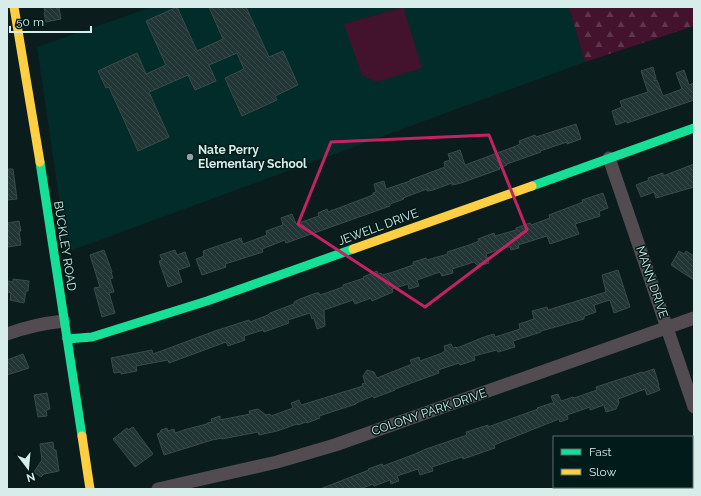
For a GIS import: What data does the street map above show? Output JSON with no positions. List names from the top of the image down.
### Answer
{
  "streets": {
    "street": [
      "JEWELL DRIVE",
      "BUCKLEY ROAD",
      "MANN DRIVE",
      "COLONY PARK DRIVE"
    ]
  },
  "crossings": [
    ["JEWELL DRIVE", "BUCKLEY ROAD"],
    ["JEWELL DRIVE", "MANN DRIVE"],
    ["MANN DRIVE", "COLONY PARK DRIVE"]
  ],
  "places": ["Nate Perry Elementary School"],
  "legend": ["Fast", "Slow"],
  "scale_bar": "50 m",
  "north": "bottom"
}
